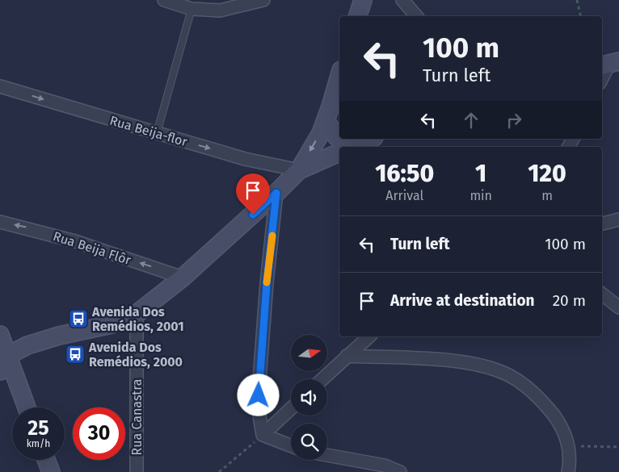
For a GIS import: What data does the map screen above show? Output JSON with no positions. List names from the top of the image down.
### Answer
{
  "streets": {
    "street": ["Rua Beija-flor", "Rua Beija Flôr", "Rua Canastra"]
  },
  "one_way": ["Rua Beija-flor", "Rua Beija Flôr"],
  "places": {
    "bus stop": ["Avenida Dos Remédios, 2001", "Avenida Dos Remédios, 2000"]
  },
  "north": "right",
  "page": {
    "turn": ["100 m", "Turn left"],
    "eta": [
      "16:50",
      "Arrival",
      "1",
      "min",
      "120",
      "m"
    ],
    "list": [
      {
        "name": "Turn left",
        "value": "100 m"
      },
      {
        "name": "Arrive at destination",
        "value": "20 m"
      }
    ],
    "speed": "25 km/h",
    "limit": "30"
  }
}
